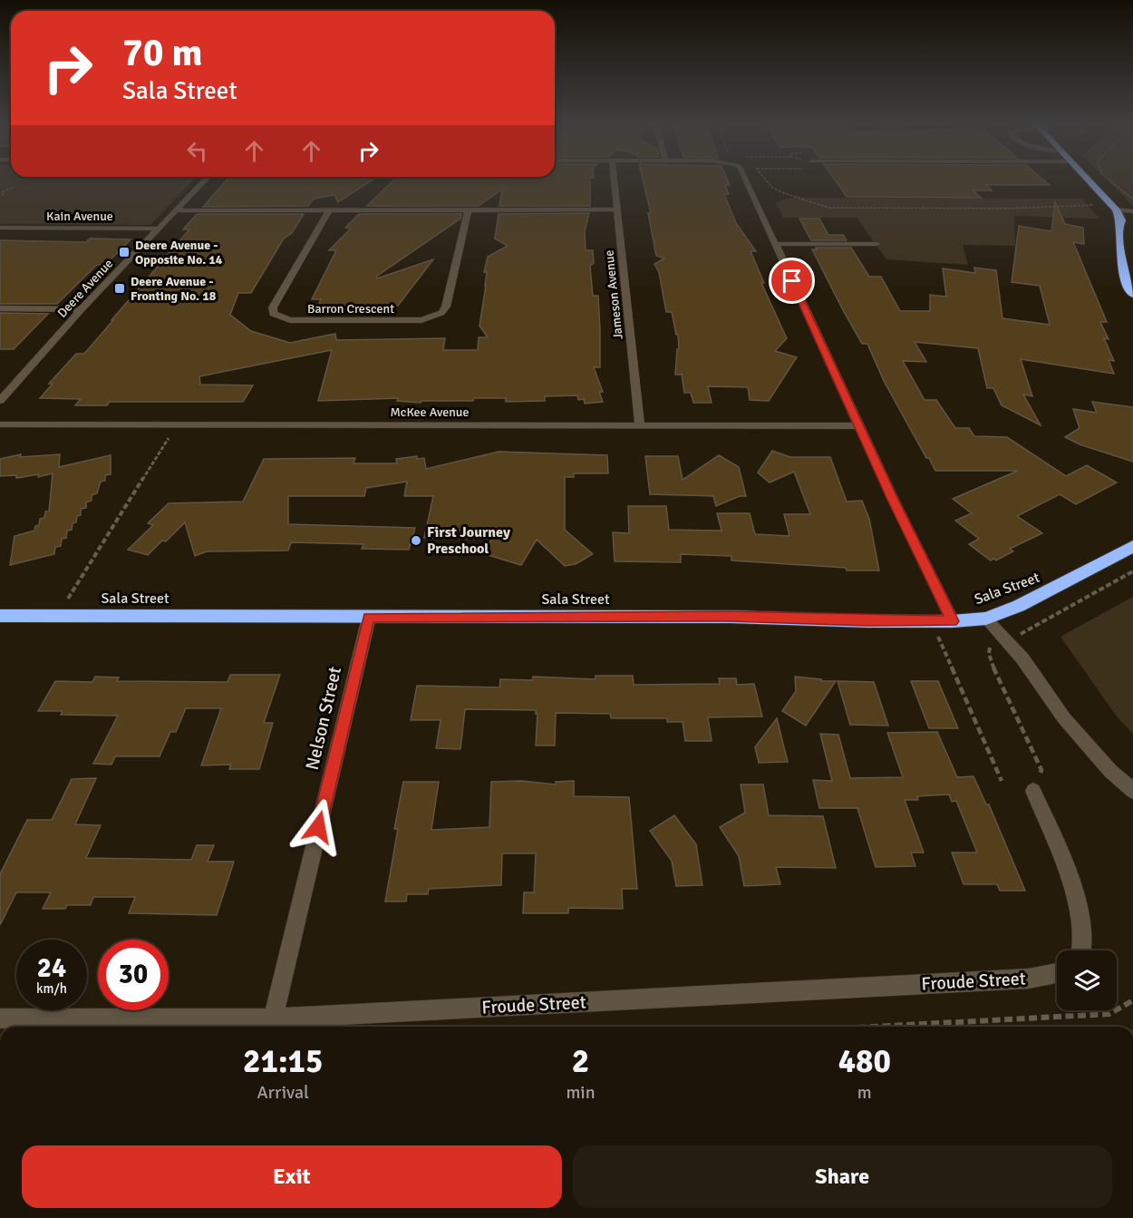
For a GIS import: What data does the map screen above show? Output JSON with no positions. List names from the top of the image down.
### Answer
{
  "streets": {
    "highway": ["Sala Street"],
    "street": [
      "Kain Avenue",
      "Deere Avenue",
      "Jameson Avenue",
      "Barron Crescent",
      "McKee Avenue",
      "Nelson Street",
      "Froude Street"
    ]
  },
  "crossings": [
    ["Kain Avenue", "Deere Avenue"],
    ["Jameson Avenue", "McKee Avenue"],
    ["Sala Street", "Nelson Street"],
    ["Nelson Street", "Froude Street"]
  ],
  "places": {
    "transit": ["Deere Avenue - Opposite No. 14", "Deere Avenue - Fronting No. 18"],
    "other": ["First Journey Preschool"]
  },
  "page": {
    "turn": ["70 m", "Sala Street"],
    "speed": "24 km/h",
    "limit": "30",
    "eta": [
      "21:15",
      "Arrival",
      "2",
      "min",
      "480",
      "m"
    ],
    "buttons": ["Exit", "Share"]
  }
}
